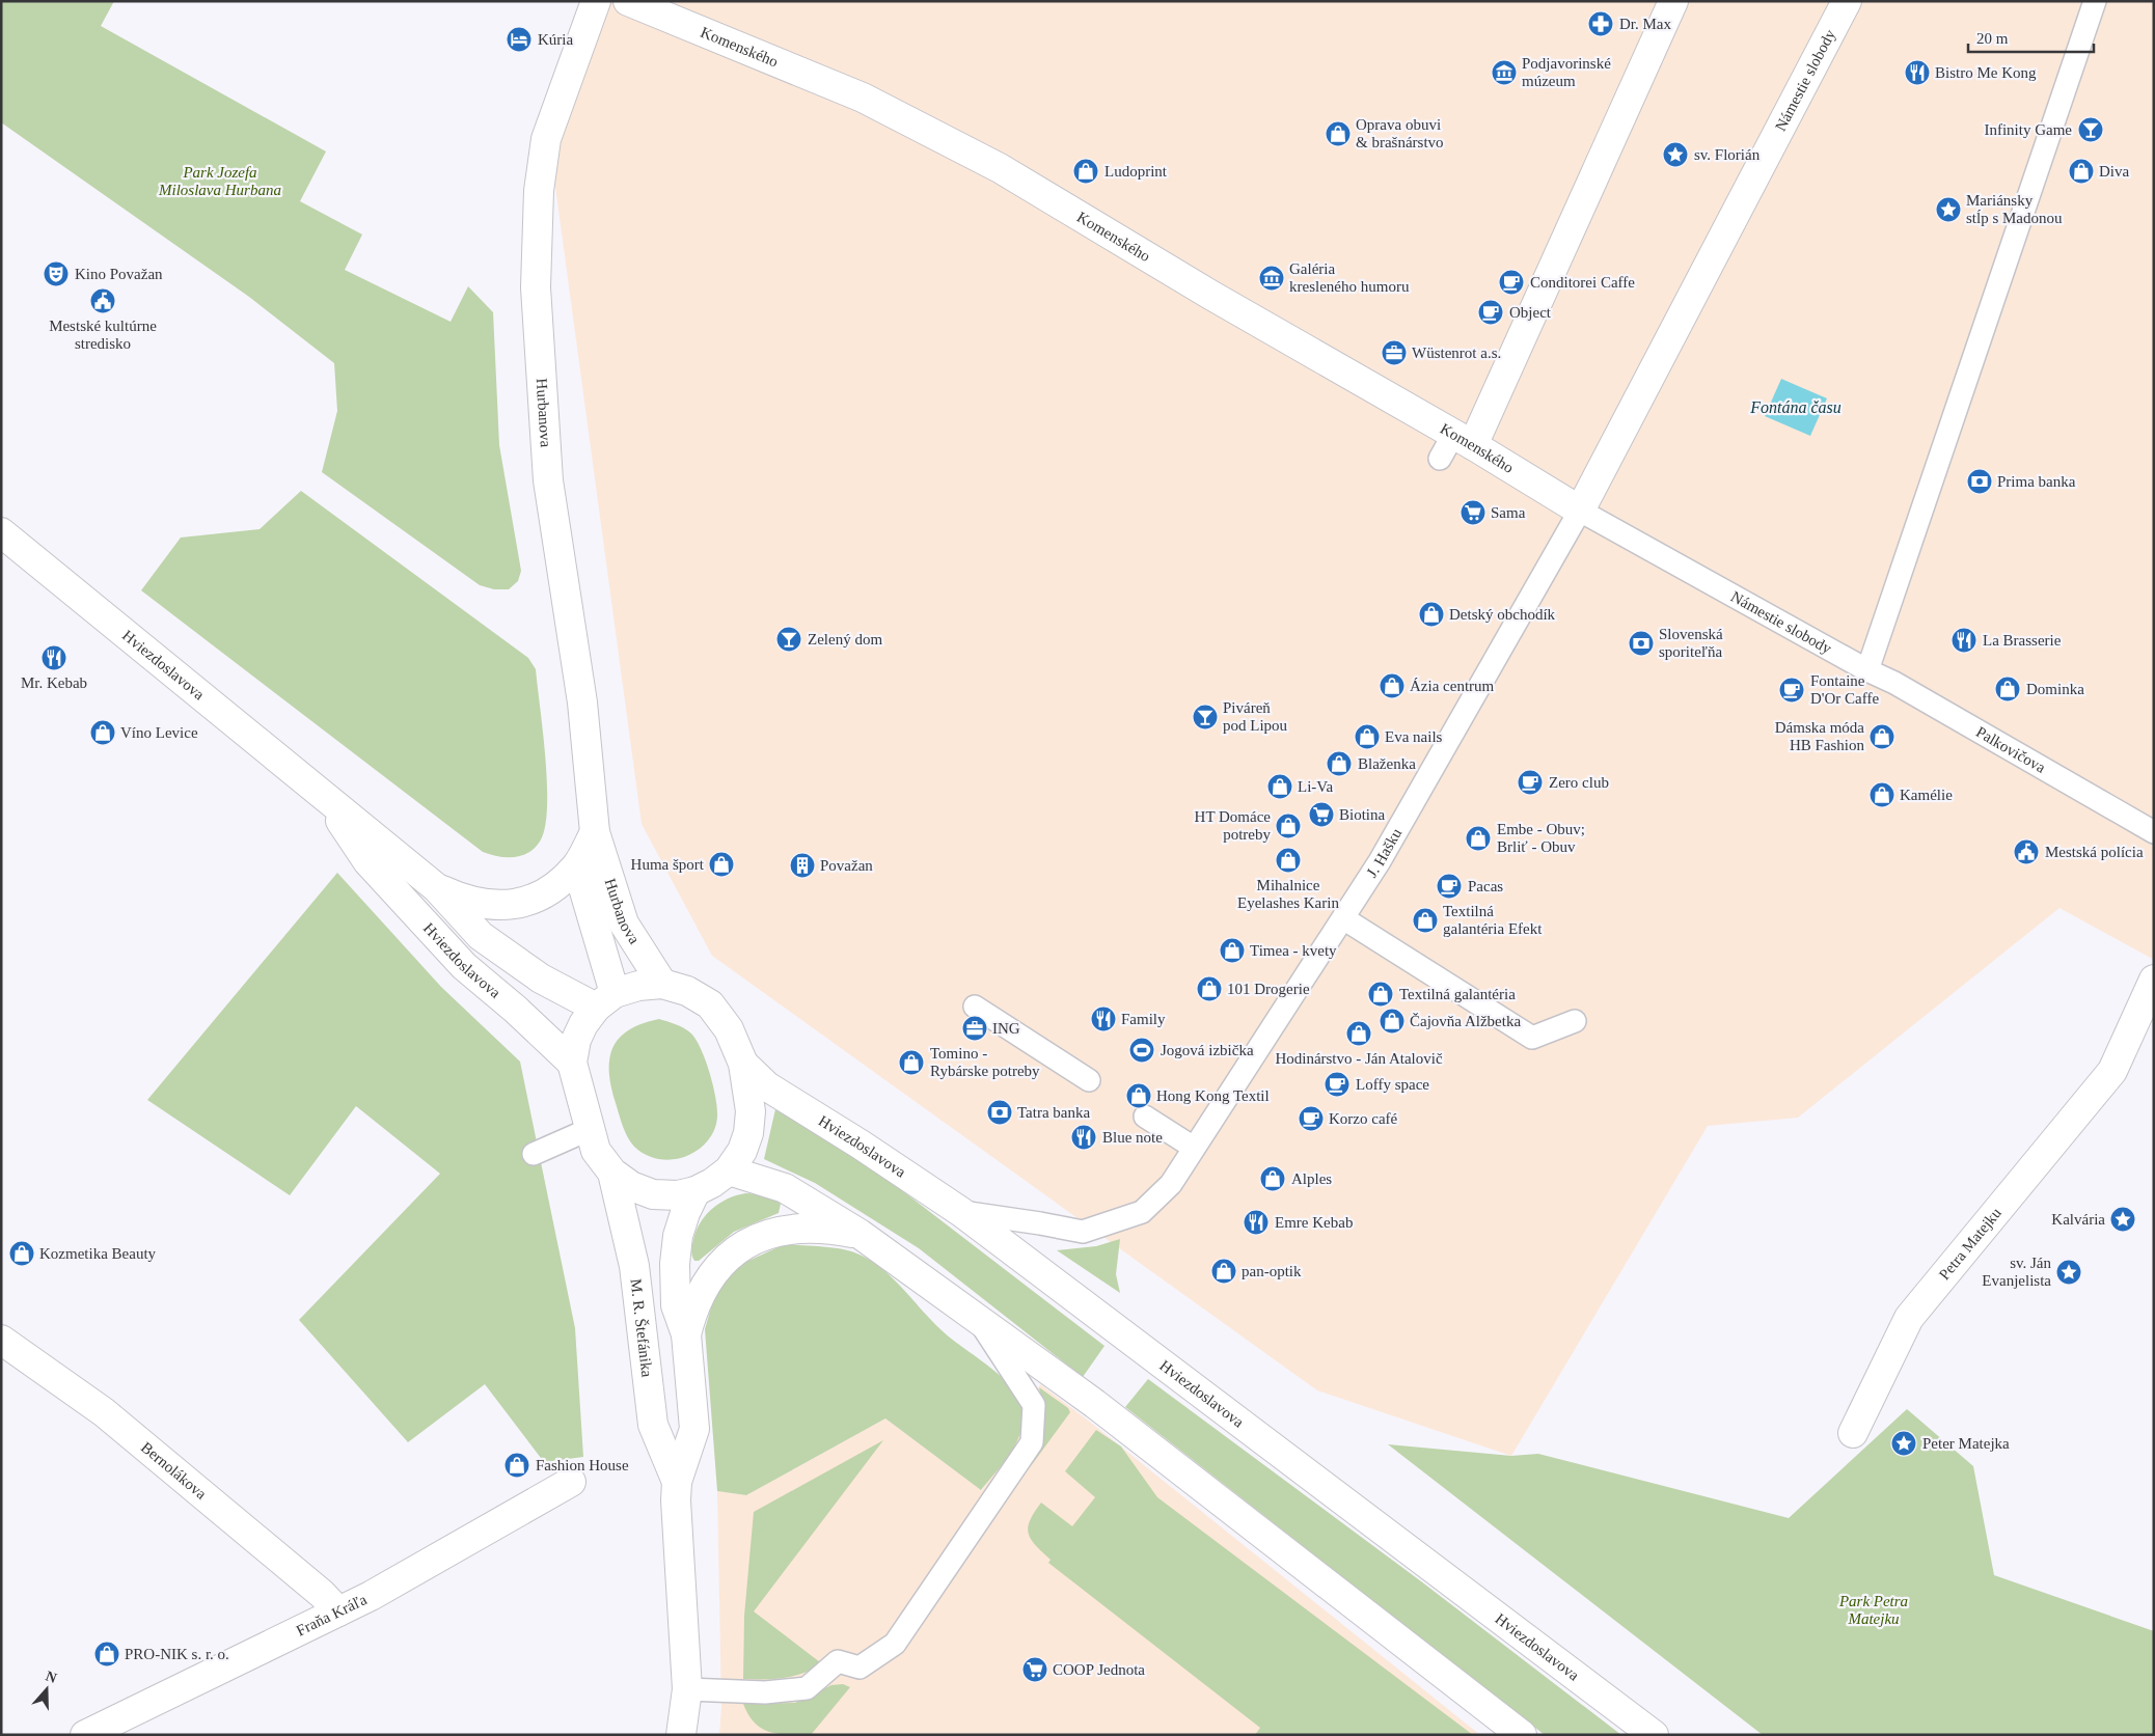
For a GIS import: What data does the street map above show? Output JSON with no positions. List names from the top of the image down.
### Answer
{
  "streets": {
    "street": [
      "Komenského",
      "Námestie slobody",
      "Hurbanova",
      "Hviezdoslavova",
      "Petra Matejku",
      "M. R. Štefánika",
      "Bernolákova",
      "Fraňa Kráľa"
    ],
    "lane": ["Palkovičova", "J. Hašku"]
  },
  "crossings": [
    ["Komenského", "Námestie slobody"],
    ["Komenského", "J. Hašku"],
    ["Námestie slobody", "Palkovičova"],
    ["Námestie slobody", "J. Hašku"],
    ["Hurbanova", "Hviezdoslavova"],
    ["Hviezdoslavova", "J. Hašku"],
    ["Bernolákova", "Fraňa Kráľa"]
  ],
  "water": ["Fontána času"],
  "parks": ["Park Jozefa Miloslava Hurbana", "Park Petra Matejku"],
  "places": {
    "pharmacy": ["Dr. Max"],
    "hotel": ["Kúria"],
    "museum": ["Podjavorinské múzeum", "Galéria kresleného humoru"],
    "restaurant": [
      "Bistro Me Kong",
      "La Brasserie",
      "Mr. Kebab",
      "Family",
      "Blue note",
      "Emre Kebab"
    ],
    "bar": ["Infinity Game", "Zelený dom", "Piváreň pod Lipou"],
    "shop": [
      "Oprava obuvi & brašnárstvo",
      "Ludoprint",
      "Diva",
      "Detský obchodík",
      "Ázia centrum",
      "Dominka",
      "Víno Levice",
      "Eva nails",
      "Dámska móda HB Fashion",
      "Blaženka",
      "Li-Va",
      "Kamélie",
      "HT Domáce potreby",
      "Embe - Obuv; Brliť - Obuv",
      "Mihalnice Eyelashes Karin",
      "Huma šport",
      "Textilná galantéria Efekt",
      "Timea - kvety",
      "101 Drogerie",
      "Textilná galantéria",
      "Čajovňa Alžbetka",
      "Hodinárstvo - Ján Atalovič",
      "Tomino - Rybárske potreby",
      "Hong Kong Textil",
      "Alples",
      "Kozmetika Beauty",
      "pan-optik",
      "Fashion House",
      "PRO-NIK s. r. o."
    ],
    "place": [
      "sv. Florián",
      "Mariánsky stĺp s Madonou",
      "Kalvária",
      "sv. Ján Evanjelista",
      "Peter Matejka"
    ],
    "theatre": ["Kino Považan"],
    "cafe": [
      "Conditorei Caffe",
      "Object",
      "Fontaine D'Or Caffe",
      "Zero club",
      "Pacas",
      "Loffy space",
      "Korzo café"
    ],
    "public building": ["Mestské kultúrne stredisko", "Mestská polícia"],
    "office": ["Wüstenrot a.s.", "ING"],
    "bank": ["Prima banka", "Slovenská sporiteľňa", "Tatra banka"],
    "supermarket": ["Sama", "Biotina", "COOP Jednota"],
    "building": ["Považan"],
    "sports": ["Jogová izbička"]
  },
  "scale_bar": "20 m",
  "north": "top"
}
